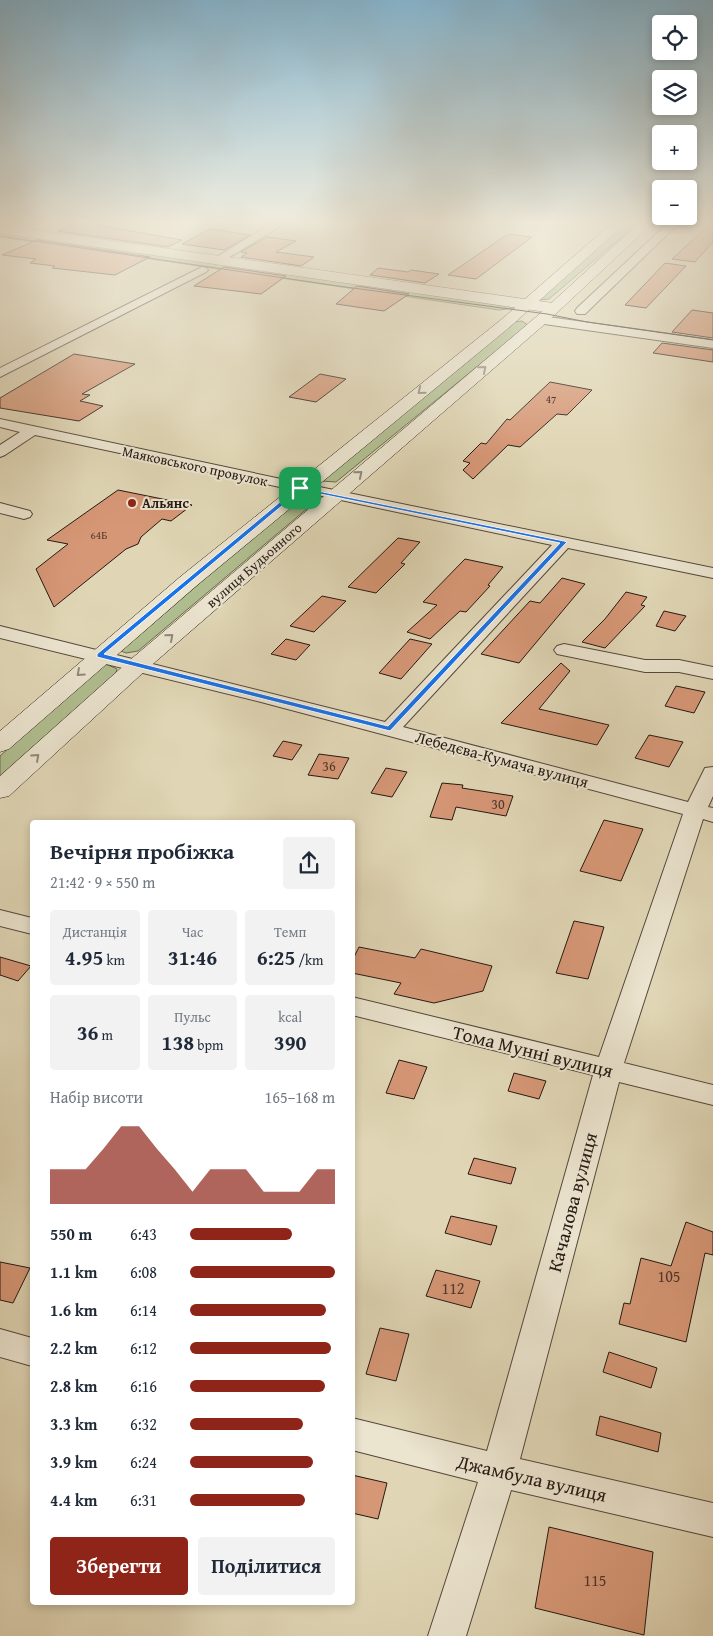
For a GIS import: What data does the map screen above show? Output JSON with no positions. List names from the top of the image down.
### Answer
{
  "streets": {
    "main road": ["вулиця Будьонного"],
    "street": [
      "Маяковського провулок",
      "Лебедєва-Кумача вулиця",
      "Тома Мунні вулиця",
      "Качалова вулиця",
      "Джамбула вулиця"
    ]
  },
  "crossings": [
    ["Маяковського провулок", "вулиця Будьонного"],
    ["вулиця Будьонного", "Лебедєва-Кумача вулиця"],
    ["Лебедєва-Кумача вулиця", "Качалова вулиця"],
    ["Тома Мунні вулиця", "Качалова вулиця"],
    ["Качалова вулиця", "Джамбула вулиця"]
  ],
  "places": ["Альянс"],
  "house_numbers": [
    "47",
    "64Б",
    "36",
    "30",
    "105",
    "112",
    "115"
  ],
  "page": {
    "map_buttons": ["+", "−"],
    "heading": ["Вечірня пробіжка", "21:42 · 9 × 550 m"],
    "stats": [
      ["Дистанція", "4.95 km"],
      ["Час", "31:46"],
      ["Темп", "6:25 /km"],
      ["36 m"],
      ["Пульс", "138 bpm"],
      ["kcal", "390"]
    ],
    "chart": ["Набір висоти", "165–168 m"],
    "list": [
      {
        "name": "550 m",
        "note": "6:43"
      },
      {
        "name": "1.1 km",
        "note": "6:08"
      },
      {
        "name": "1.6 km",
        "note": "6:14"
      },
      {
        "name": "2.2 km",
        "note": "6:12"
      },
      {
        "name": "2.8 km",
        "note": "6:16"
      },
      {
        "name": "3.3 km",
        "note": "6:32"
      },
      {
        "name": "3.9 km",
        "note": "6:24"
      },
      {
        "name": "4.4 km",
        "note": "6:31"
      }
    ],
    "buttons": ["Зберегти", "Поділитися"]
  }
}
